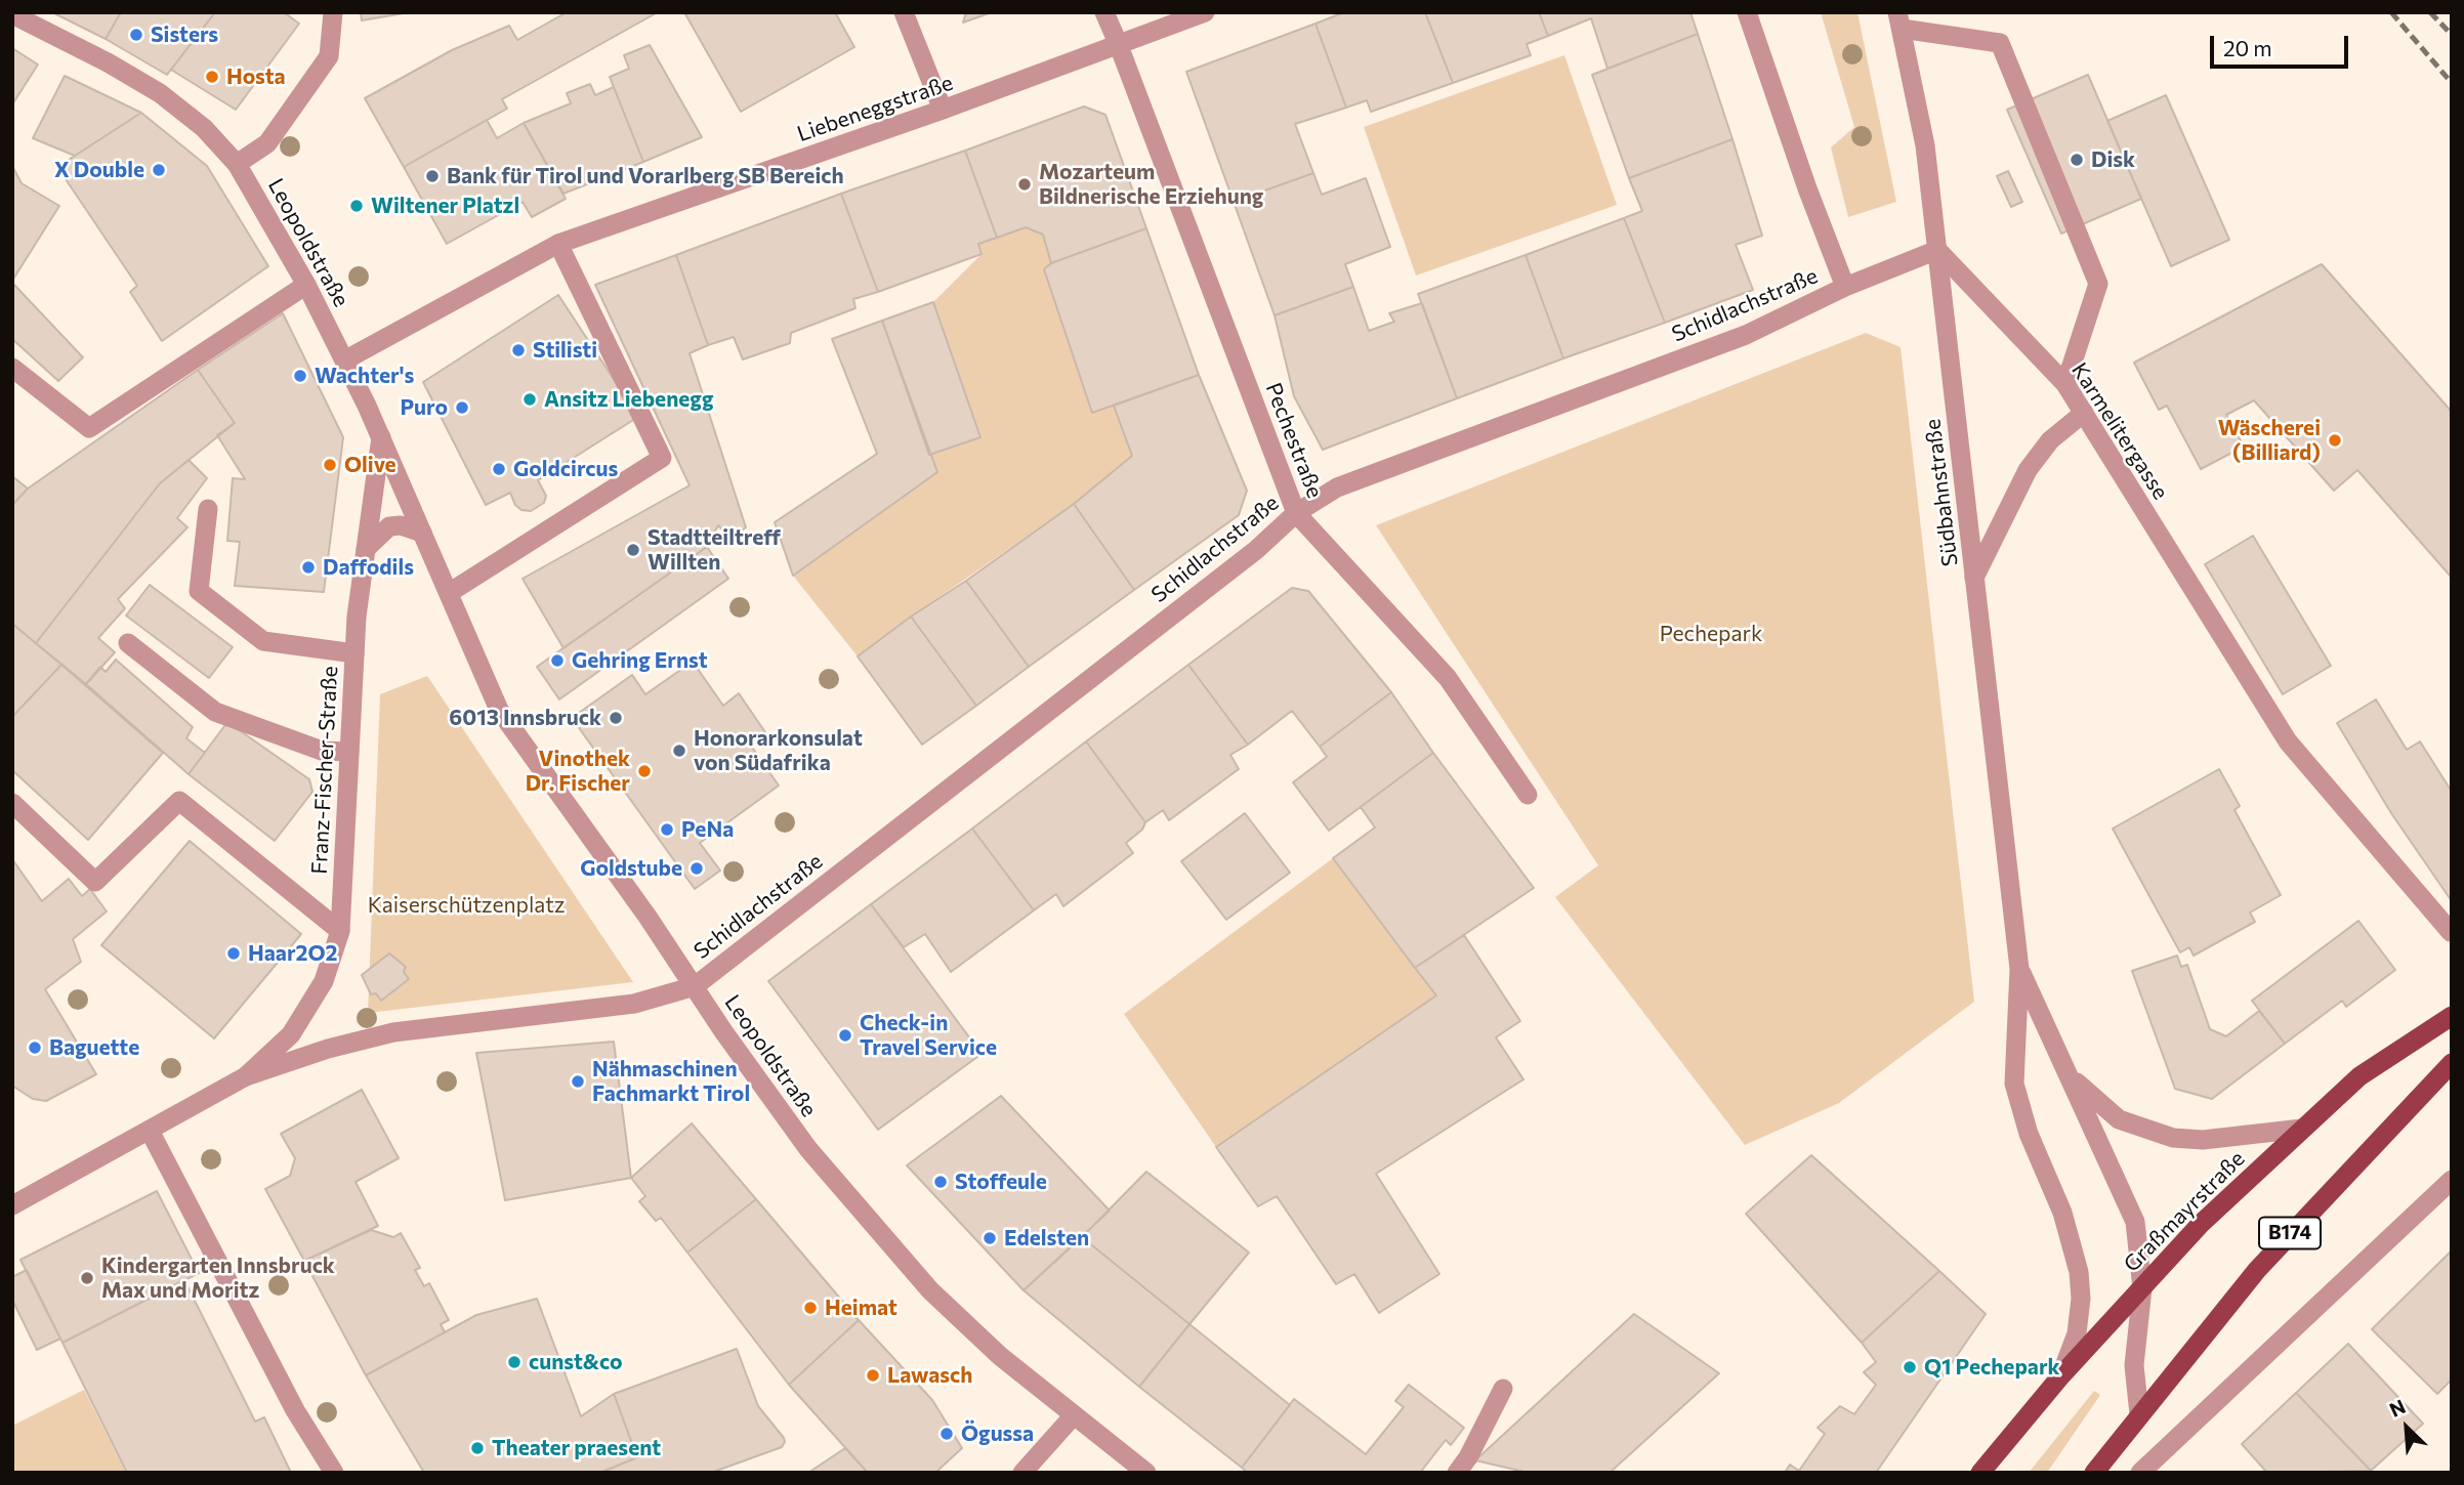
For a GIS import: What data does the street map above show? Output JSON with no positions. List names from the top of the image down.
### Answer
{
  "streets": {
    "main road": ["Graßmayrstraße", "B174"],
    "street": [
      "Liebeneggstraße",
      "Leopoldstraße",
      "Schidlachstraße",
      "Karmelitergasse",
      "Pechestraße",
      "Südbahnstraße",
      "Franz-Fischer-Straße"
    ]
  },
  "crossings": [
    ["Liebeneggstraße", "Leopoldstraße"],
    ["Liebeneggstraße", "Pechestraße"],
    ["Leopoldstraße", "Schidlachstraße"],
    ["Leopoldstraße", "Franz-Fischer-Straße"],
    ["Schidlachstraße", "Pechestraße"],
    ["Schidlachstraße", "Franz-Fischer-Straße"],
    ["Karmelitergasse", "Südbahnstraße"]
  ],
  "parks": ["Pechepark", "Kaiserschützenplatz"],
  "places": [
    "Sisters",
    "Hosta",
    "Disk",
    "X Double",
    "Bank für Tirol und Vorarlberg SB Bereich",
    "Mozarteum Bildnerische Erziehung",
    "Wiltener Platzl",
    "Stilisti",
    "Wachter's",
    "Ansitz Liebenegg",
    "Puro",
    "Wäscherei (Billiard)",
    "Olive",
    "Goldcircus",
    "Stadtteiltreff Willten",
    "Daffodils",
    "Gehring Ernst",
    "6013 Innsbruck",
    "Honorarkonsulat von Südafrika",
    "Vinothek Dr. Fischer",
    "PeNa",
    "Goldstube",
    "Haar2O2",
    "Check-in Travel Service",
    "Baguette",
    "Nähmaschinen Fachmarkt Tirol",
    "Stoffeule",
    "Edelsten",
    "Kindergarten Innsbruck Max und Moritz",
    "Heimat",
    "cunst&co",
    "Q1 Pechepark",
    "Lawasch",
    "Ögussa",
    "Theater praesent"
  ],
  "scale_bar": "20 m",
  "north": "top left"
}
